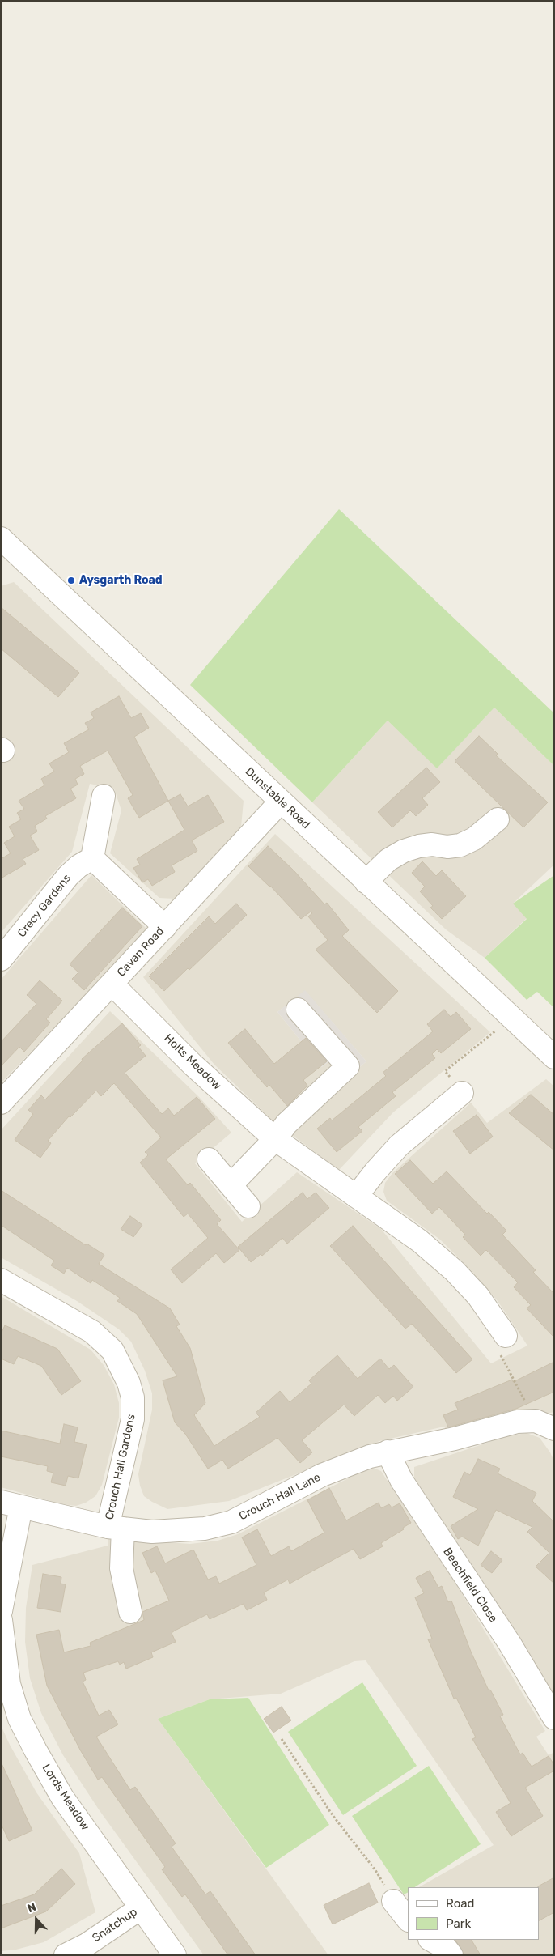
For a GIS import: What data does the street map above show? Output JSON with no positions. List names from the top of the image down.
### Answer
{
  "streets": {
    "street": [
      "Dunstable Road",
      "Crecy Gardens",
      "Cavan Road",
      "Holts Meadow",
      "Crouch Hall Gardens",
      "Crouch Hall Lane",
      "Beechfield Close",
      "Lords Meadow",
      "Snatchup"
    ]
  },
  "crossings": [
    ["Dunstable Road", "Cavan Road"],
    ["Cavan Road", "Holts Meadow"],
    ["Crouch Hall Gardens", "Crouch Hall Lane"],
    ["Crouch Hall Lane", "Beechfield Close"],
    ["Lords Meadow", "Snatchup"]
  ],
  "places": ["Aysgarth Road"],
  "legend": ["Road", "Park"],
  "north": "top"
}
